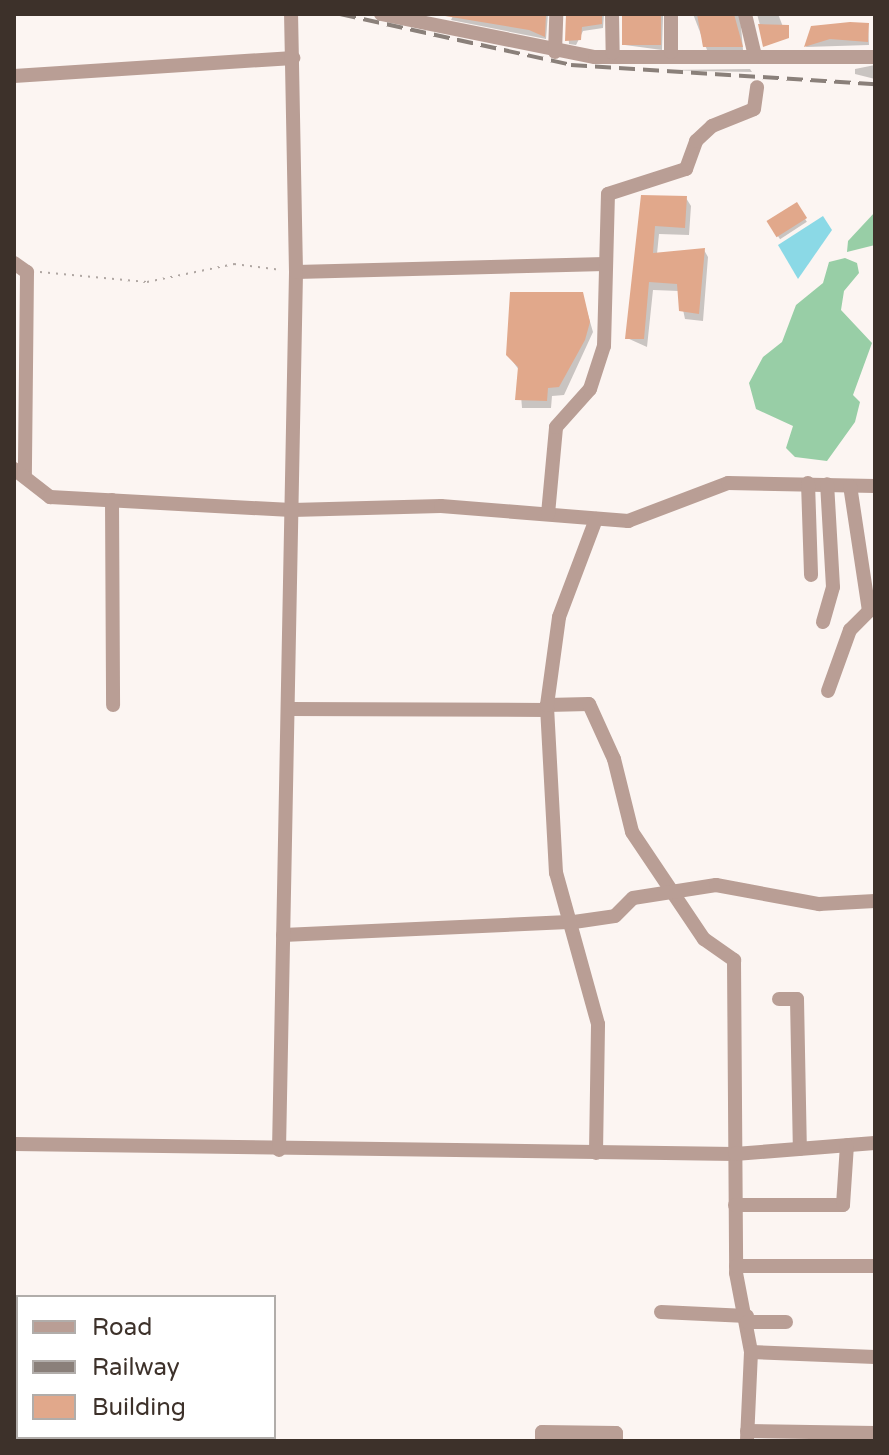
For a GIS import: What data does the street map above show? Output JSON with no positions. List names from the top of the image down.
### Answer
{
  "legend": ["Road", "Railway", "Building"]
}
